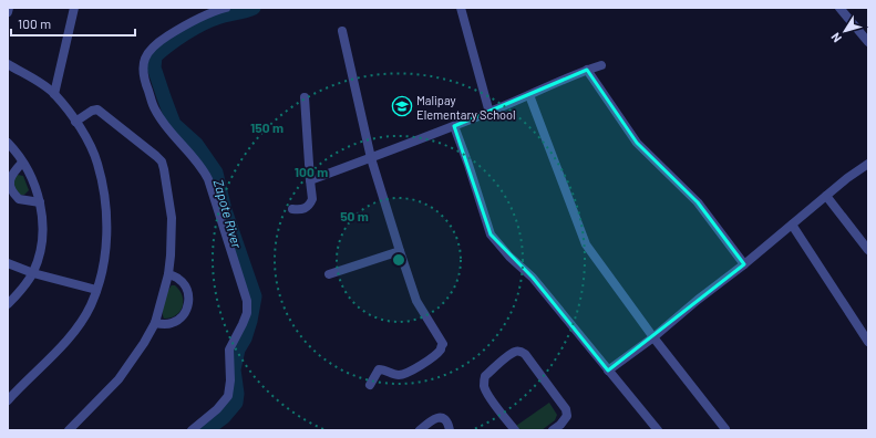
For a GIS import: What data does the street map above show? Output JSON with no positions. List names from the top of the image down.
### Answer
{
  "water": ["Zapote River"],
  "places": {
    "school or university": ["Malipay Elementary School"]
  },
  "scale_bar": "100 m",
  "north": "bottom left",
  "rings": ["150 m", "100 m", "50 m"]
}
